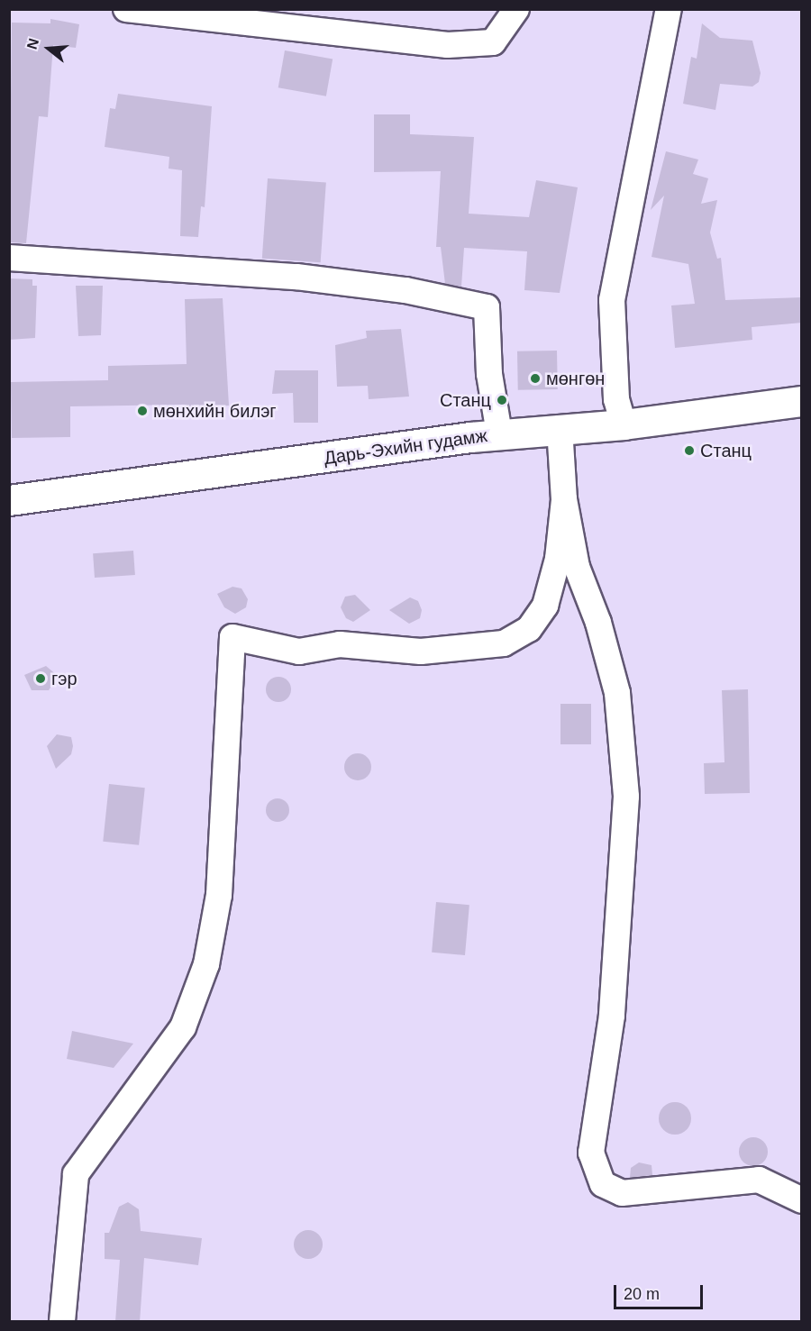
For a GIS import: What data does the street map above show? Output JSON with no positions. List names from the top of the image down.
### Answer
{
  "streets": {
    "main road": ["Дарь-Эхийн гудамж"]
  },
  "places": [
    "мөнгөн",
    "Cтанц",
    "мөнхийн билэг",
    "Станц",
    "гэр"
  ],
  "scale_bar": "20 m",
  "north": "left"
}
